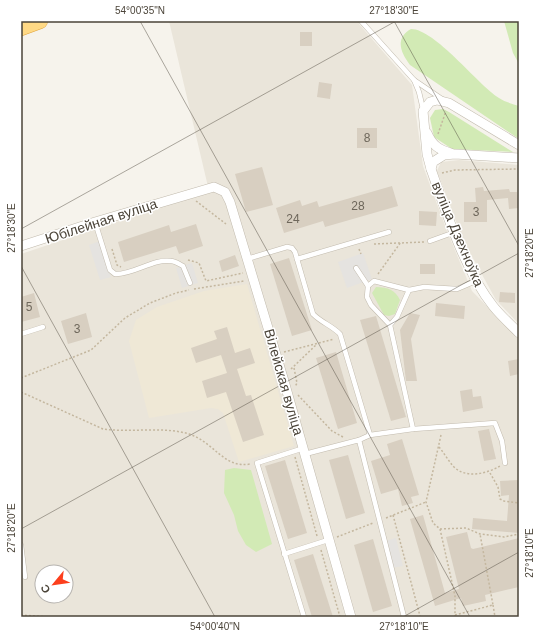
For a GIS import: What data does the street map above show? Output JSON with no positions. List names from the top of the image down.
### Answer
{
  "streets": {
    "street": ["Юбілейная вуліца", "вуліца Дзехноўка", "Вілейская вуліца"]
  },
  "crossings": [
    ["Юбілейная вуліца", "Вілейская вуліца"]
  ],
  "house_numbers": [
    "8",
    "28",
    "3",
    "24",
    "5",
    "3"
  ],
  "north": "bottom left",
  "coordinates": [
    "54°00'35\"N",
    "27°18'30\"E",
    "27°18'20\"E",
    "27°18'10\"E",
    "54°00'40\"N"
  ]
}
